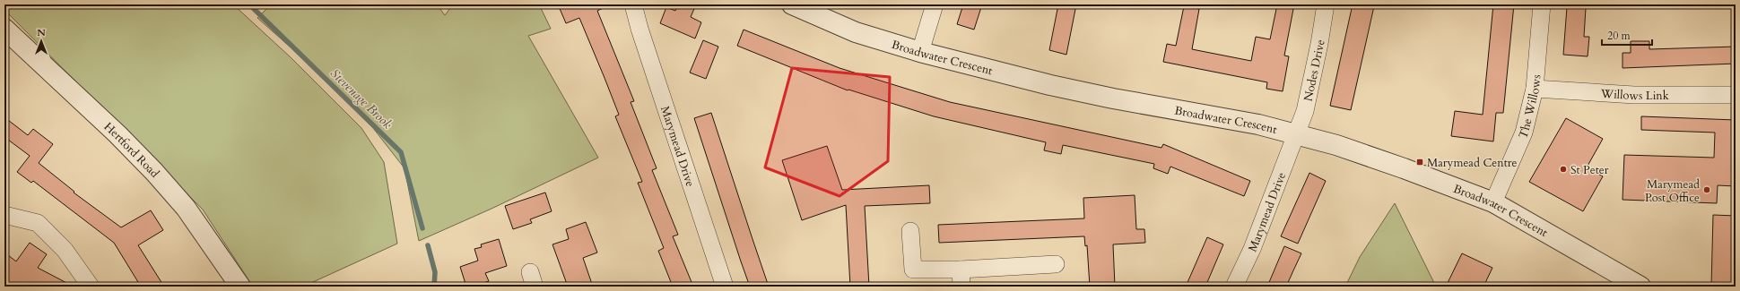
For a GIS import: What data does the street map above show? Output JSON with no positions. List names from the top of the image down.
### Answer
{
  "streets": {
    "street": [
      "Broadwater Crescent",
      "Nodes Drive",
      "Willows Link",
      "The Willows",
      "Marymead Drive",
      "Hertford Road"
    ]
  },
  "crossings": [
    ["Broadwater Crescent", "Nodes Drive"],
    ["Broadwater Crescent", "The Willows"],
    ["Broadwater Crescent", "Marymead Drive"],
    ["Nodes Drive", "Marymead Drive"],
    ["Willows Link", "The Willows"]
  ],
  "water": ["Stevenage Brook"],
  "places": {
    "transit": ["Marymead Centre"],
    "other": ["St Peter", "Marymead Post Office"]
  },
  "scale_bar": "20 m",
  "north": "top"
}
